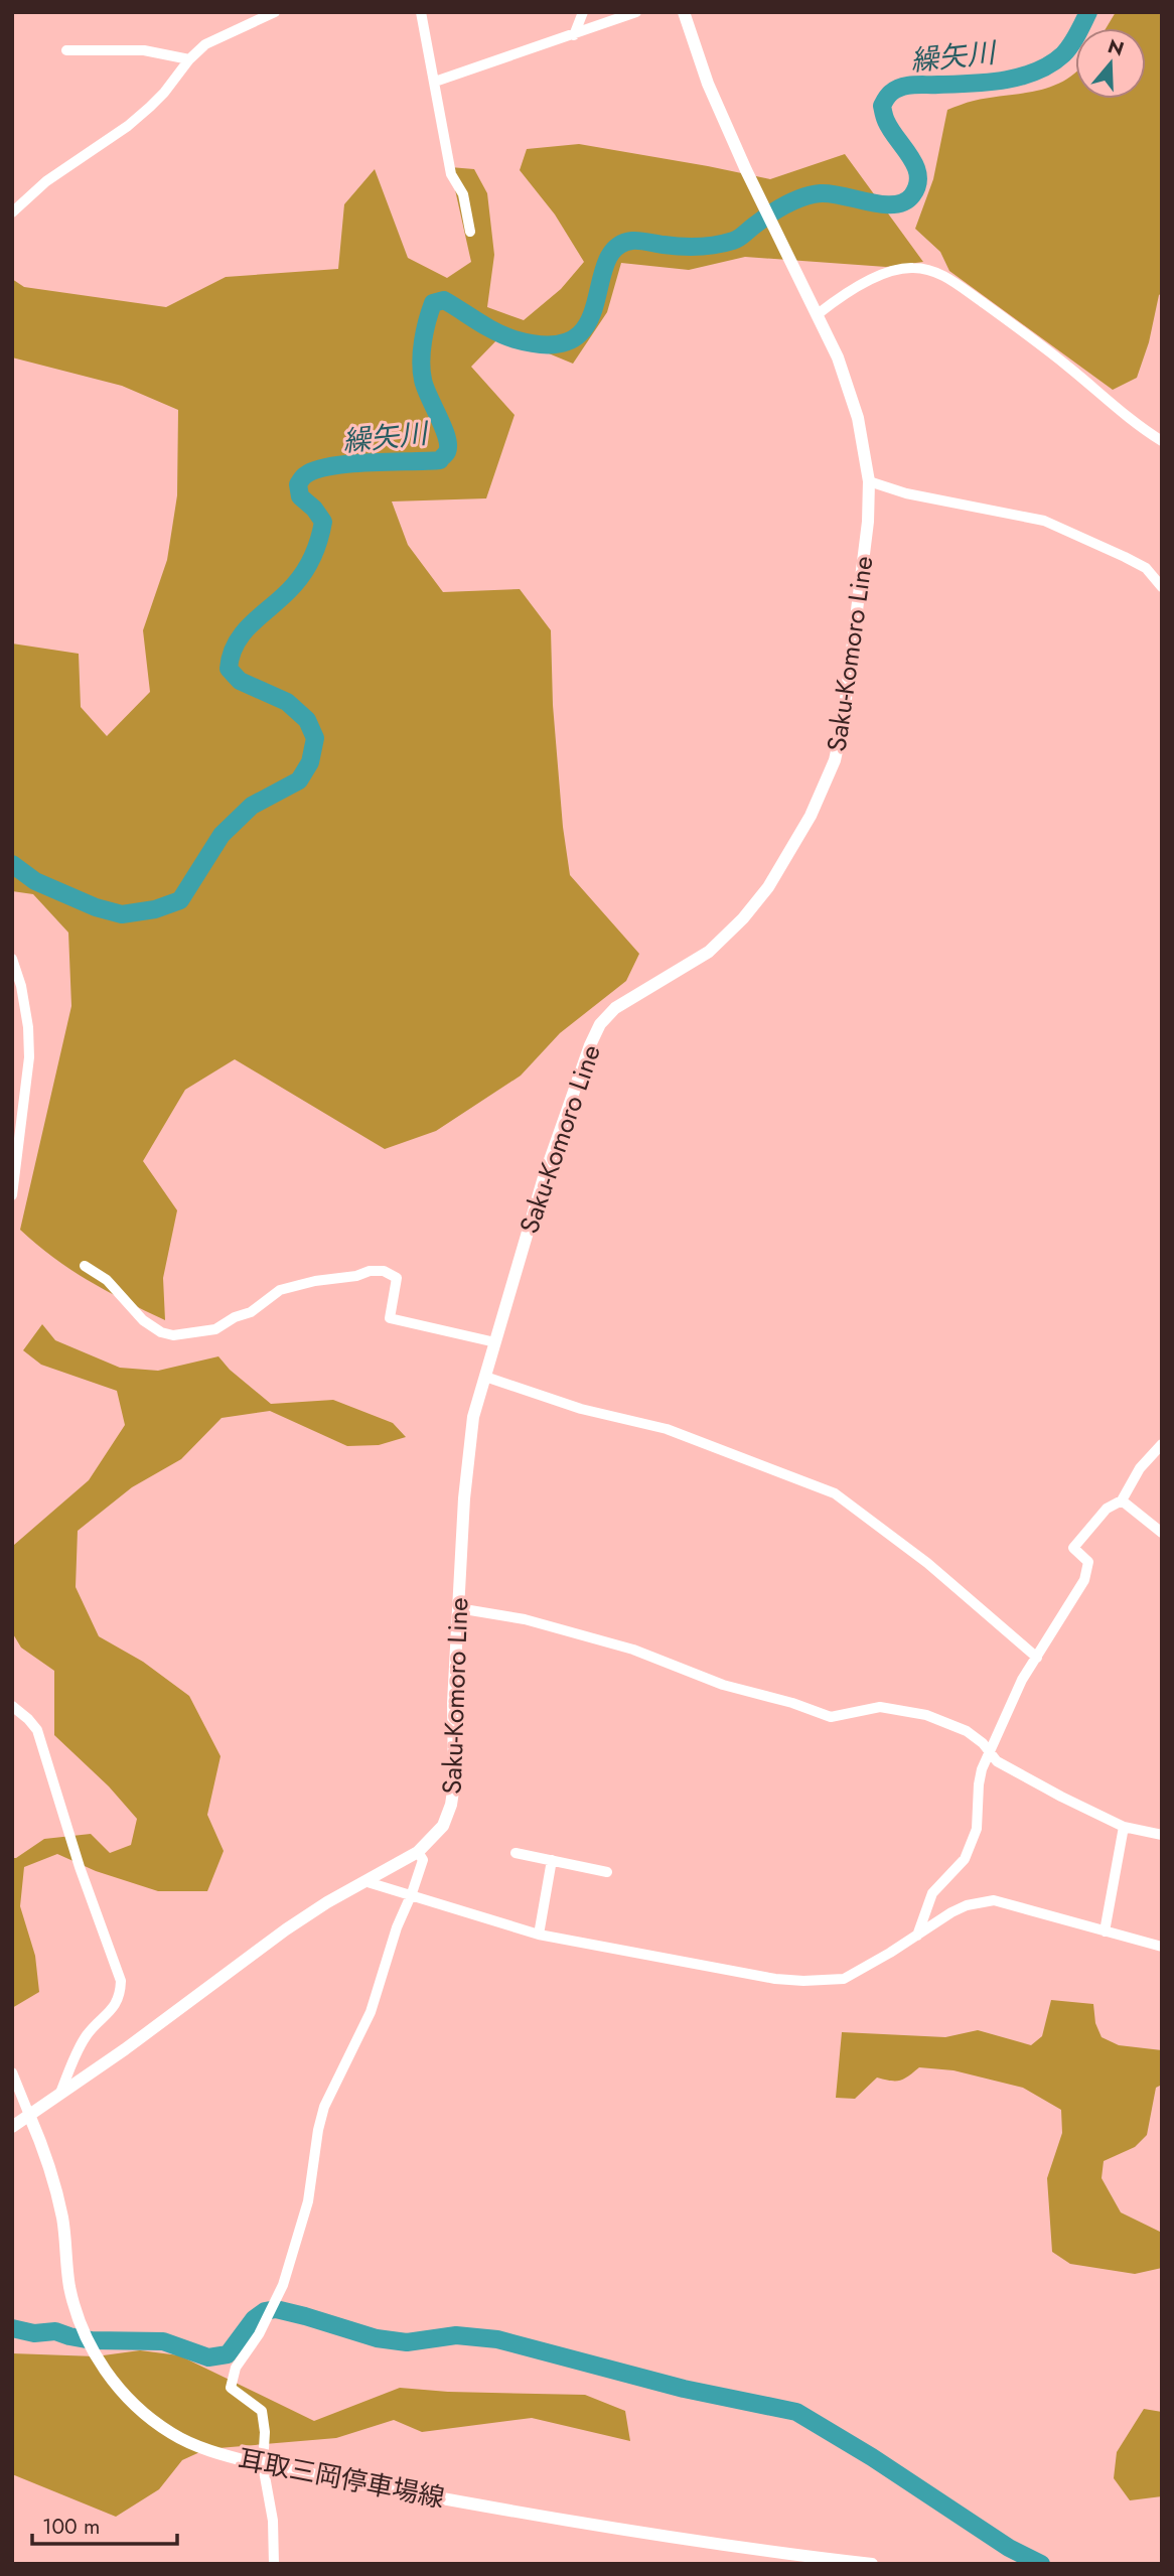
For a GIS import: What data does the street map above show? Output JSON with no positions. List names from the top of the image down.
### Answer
{
  "streets": {
    "main road": ["Saku-Komoro Line", "耳取三岡停車場線"]
  },
  "crossings": [
    ["Saku-Komoro Line", "耳取三岡停車場線"]
  ],
  "water": ["繰矢川"],
  "scale_bar": "100 m",
  "north": "top"
}
